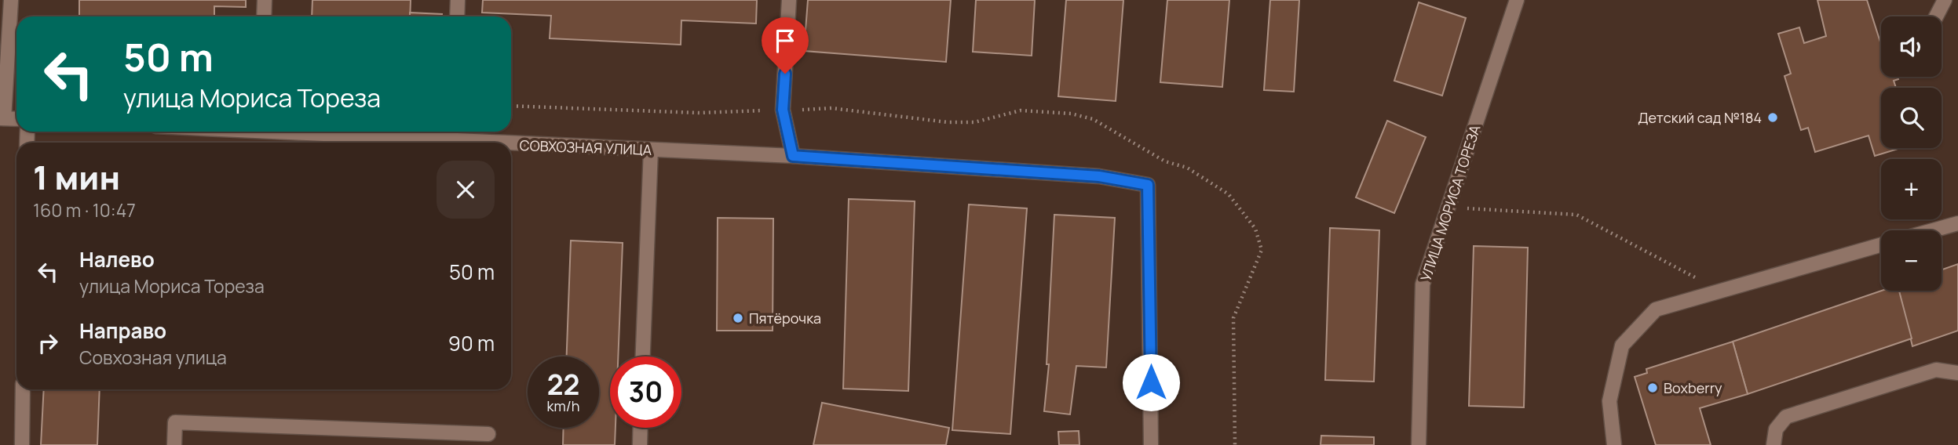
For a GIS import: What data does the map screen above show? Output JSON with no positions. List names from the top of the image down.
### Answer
{
  "streets": {
    "street": ["СОВХОЗНАЯ УЛИЦА", "УЛИЦА МОРИСА ТОРЕЗА"]
  },
  "places": ["Детский сад №184", "Пятёрочка", "Boxberry"],
  "page": {
    "map_buttons": ["+", "−"],
    "turn": ["50 m", "улица Мориса Тореза"],
    "heading": ["1 мин", "160 m · 10:47"],
    "list": [
      {
        "name": "Налево",
        "note": "улица Мориса Тореза",
        "value": "50 m"
      },
      {
        "name": "Направо",
        "note": "Совхозная улица",
        "value": "90 m"
      }
    ],
    "speed": "22 km/h",
    "limit": "30"
  }
}
